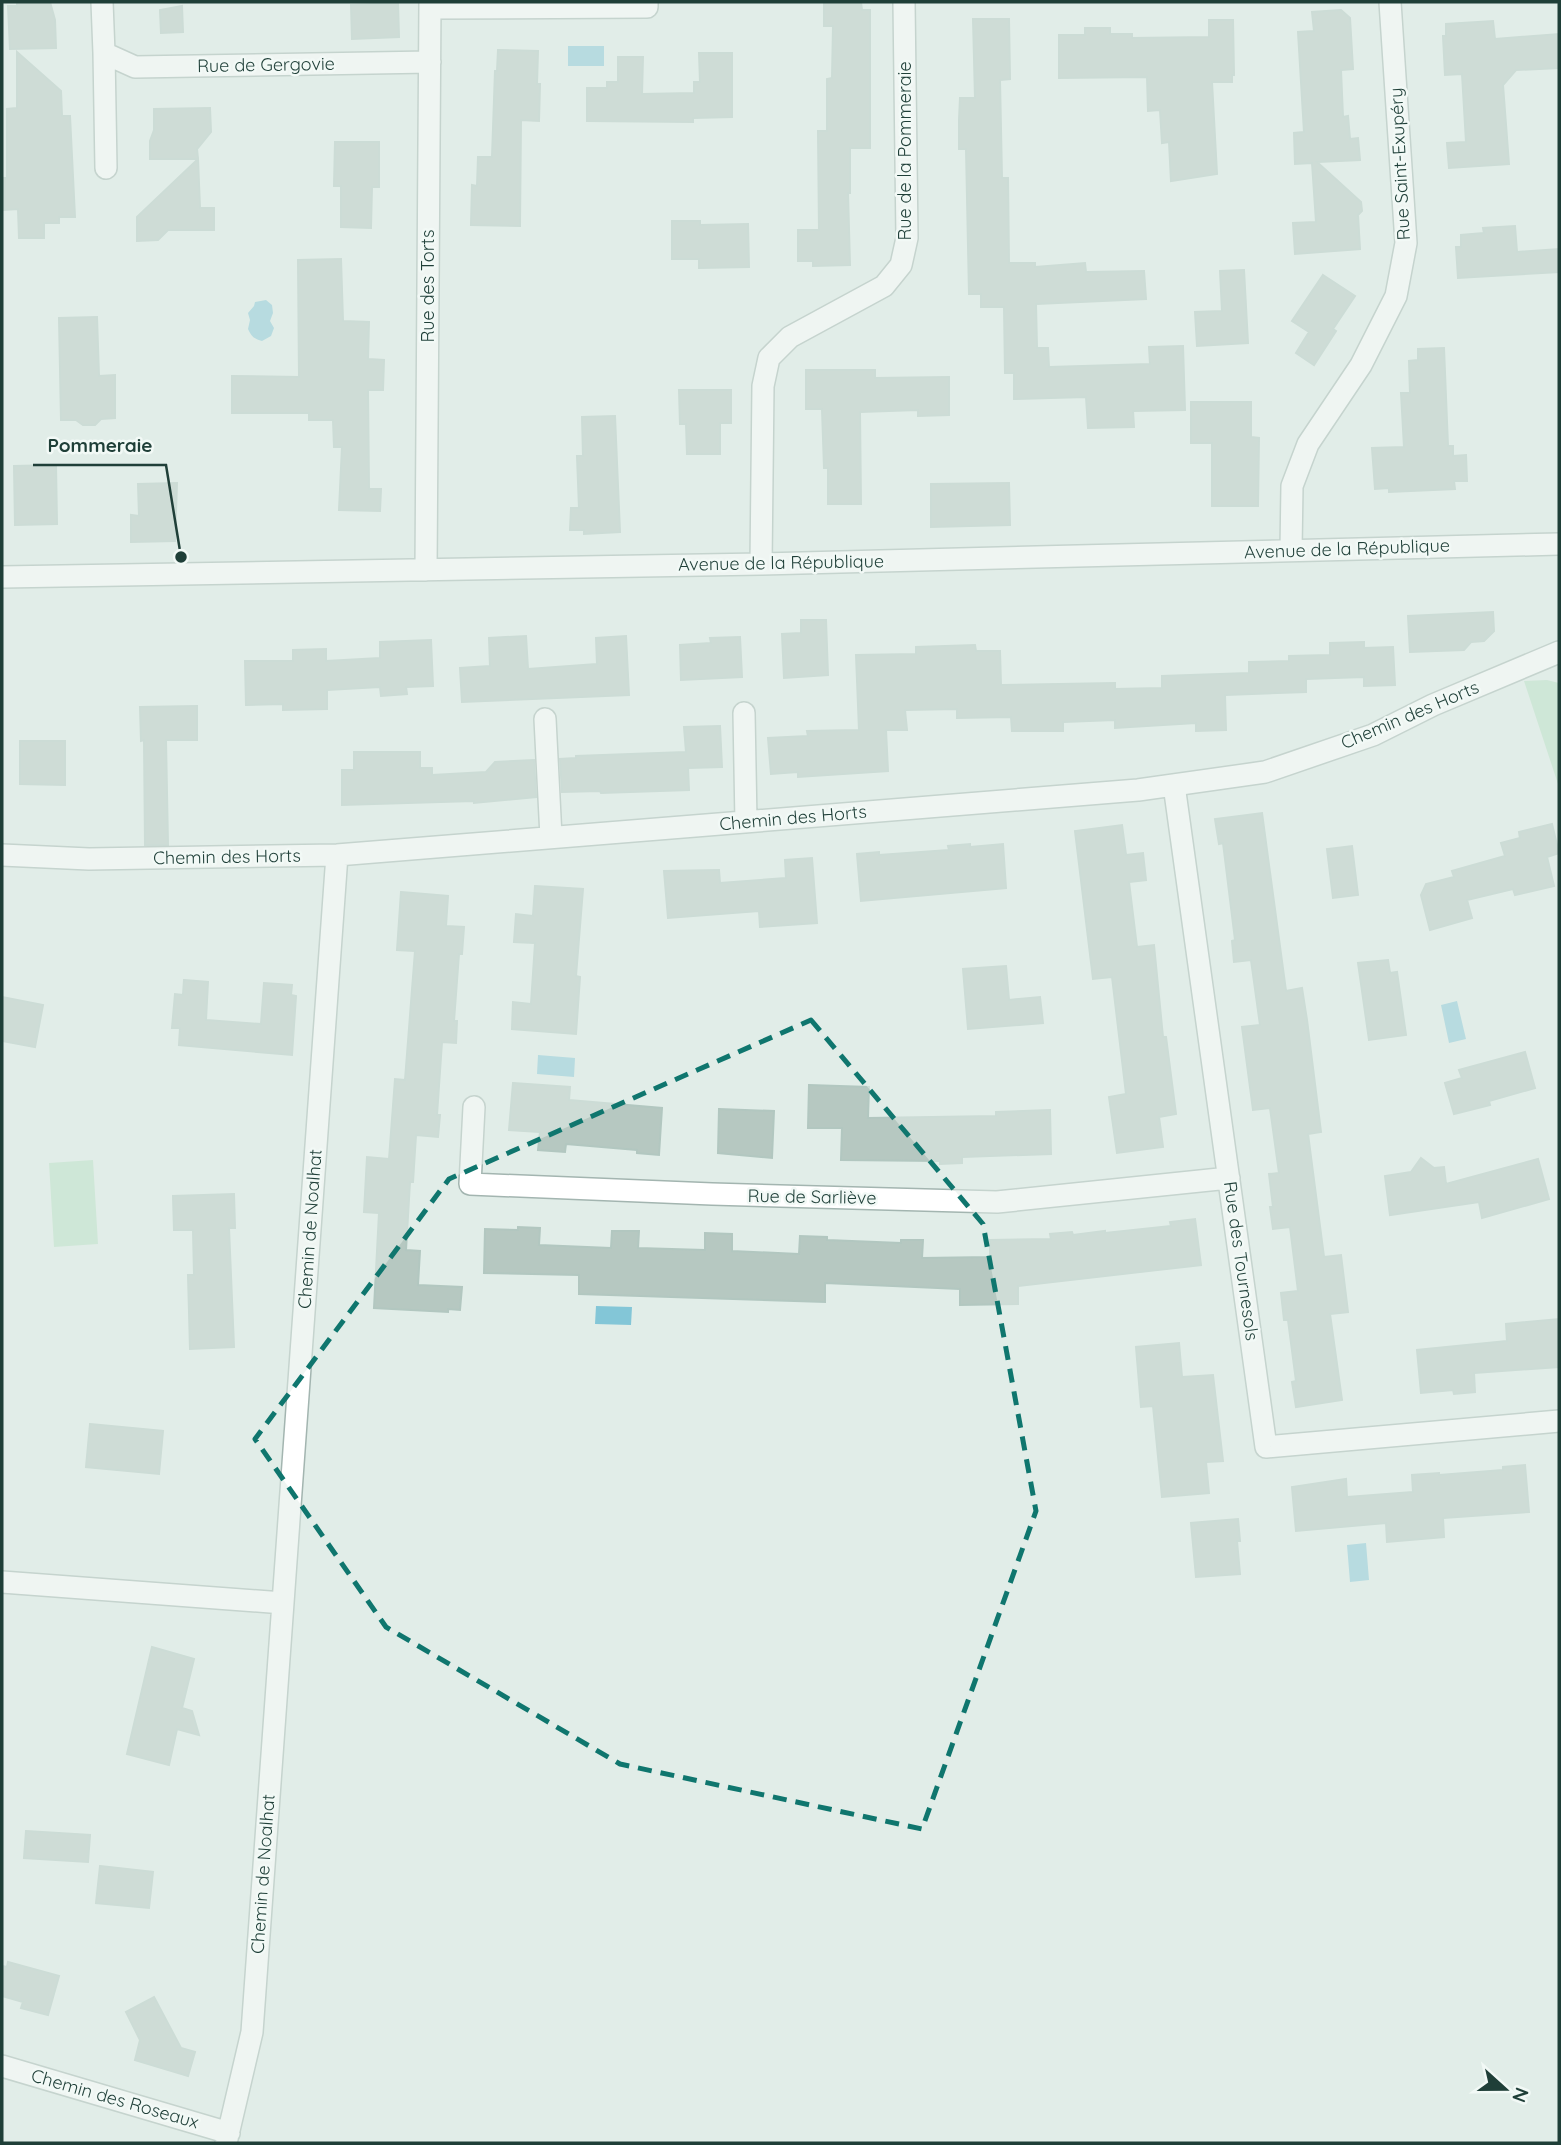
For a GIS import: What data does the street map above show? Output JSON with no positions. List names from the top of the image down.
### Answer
{
  "streets": {
    "street": [
      "Rue de Gergovie",
      "Rue de la Pommeraie",
      "Rue Saint-Exupéry",
      "Rue des Torts",
      "Avenue de la République",
      "Chemin des Horts",
      "Rue de Sarliève",
      "Chemin de Noalhat",
      "Rue des Tournesols",
      "Chemin des Roseaux"
    ]
  },
  "crossings": [
    ["Rue de Gergovie", "Rue des Torts"],
    ["Rue de la Pommeraie", "Avenue de la République"],
    ["Rue Saint-Exupéry", "Avenue de la République"],
    ["Rue des Torts", "Avenue de la République"],
    ["Chemin des Horts", "Chemin de Noalhat"],
    ["Chemin des Horts", "Rue des Tournesols"],
    ["Rue de Sarliève", "Rue des Tournesols"],
    ["Chemin de Noalhat", "Chemin des Roseaux"]
  ],
  "places": ["Pommeraie"],
  "north": "right"
}
